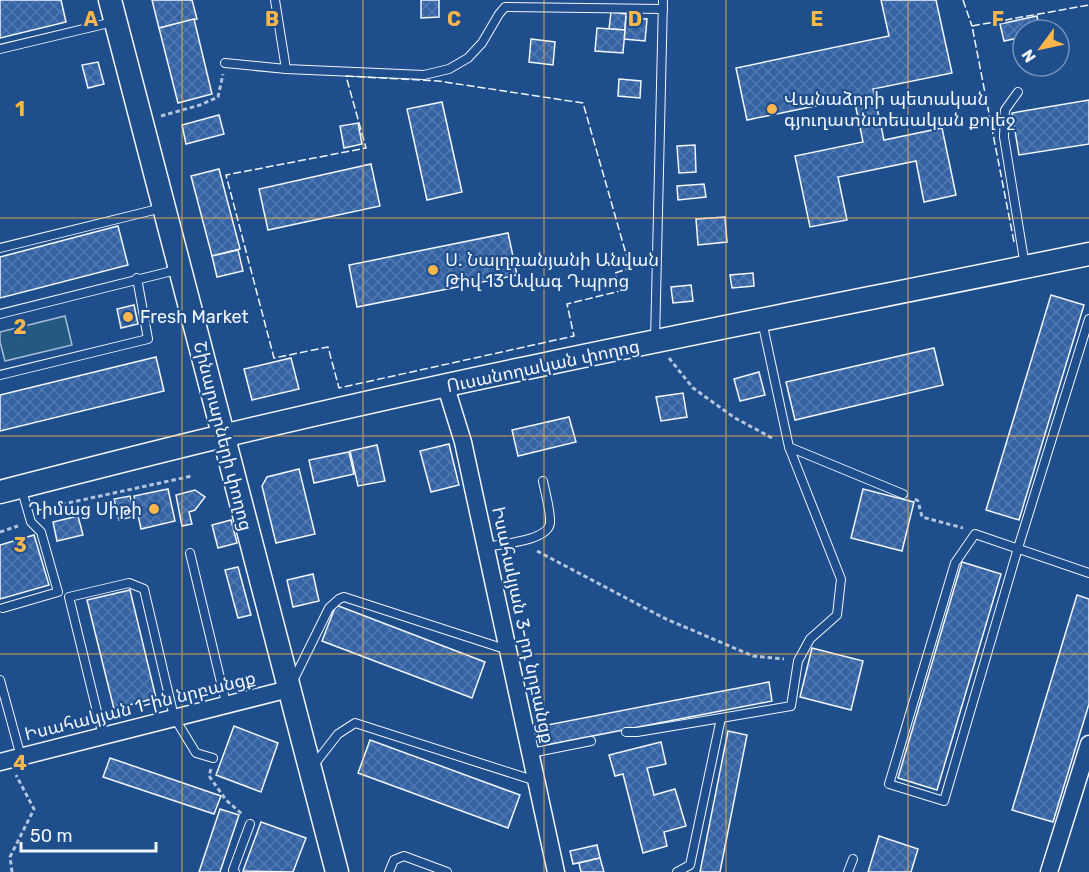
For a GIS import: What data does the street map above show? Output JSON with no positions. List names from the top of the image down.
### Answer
{
  "streets": {
    "street": [
      "Ուսանողական փողոց",
      "Շինարարների փողոց",
      "Իսահակյան 3-րդ նրբանցք",
      "Իսահակյան 1-ին նրբանցք"
    ]
  },
  "crossings": [
    ["Ուսանողական փողոց", "Շինարարների փողոց"],
    ["Ուսանողական փողոց", "Իսահակյան 3-րդ նրբանցք"],
    ["Շինարարների փողոց", "Իսահակյան 1-ին նրբանցք"]
  ],
  "places": [
    "Վանաձորի պետական գյուղատնտեսական քոլեջ",
    "Ս. Նալղռանյանի Անվան Թիվ 13 Ավագ Դպրոց",
    "Fresh Market",
    "Դիմաց Սիթի"
  ],
  "scale_bar": "50 m",
  "north": "bottom left",
  "grid": {
    "columns": [
      "A",
      "B",
      "C",
      "D",
      "E",
      "F"
    ],
    "rows": [
      "1",
      "2",
      "3",
      "4"
    ]
  }
}
